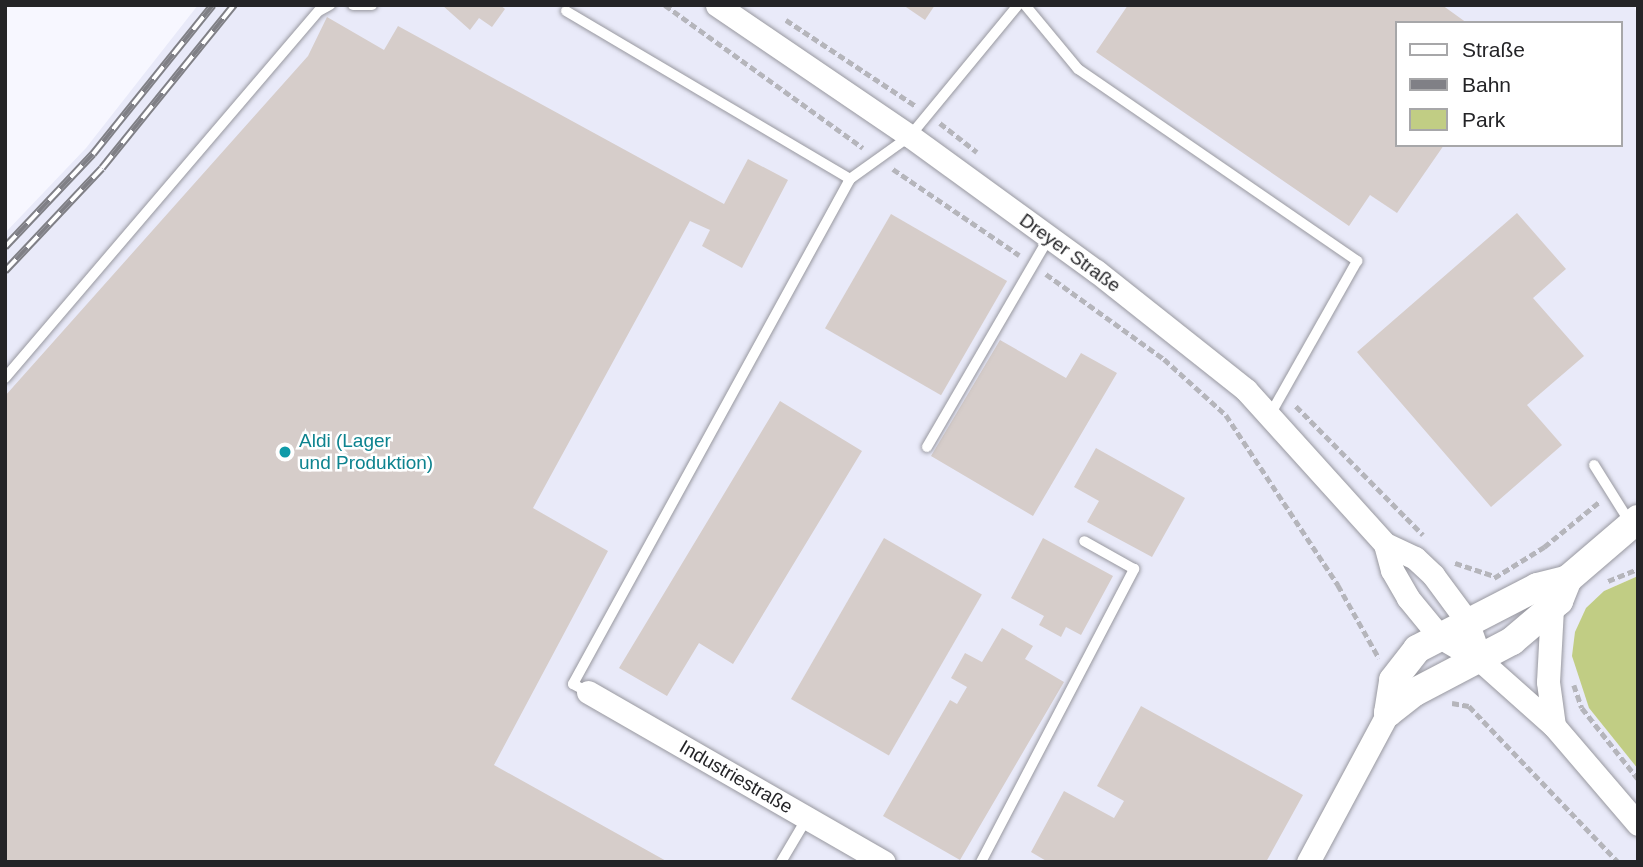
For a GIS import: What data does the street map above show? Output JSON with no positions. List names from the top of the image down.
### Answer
{
  "streets": {
    "street": ["Dreyer Straße", "Industriestraße"]
  },
  "places": ["Aldi (Lager und Produktion)"],
  "legend": ["Straße", "Bahn", "Park"]
}
